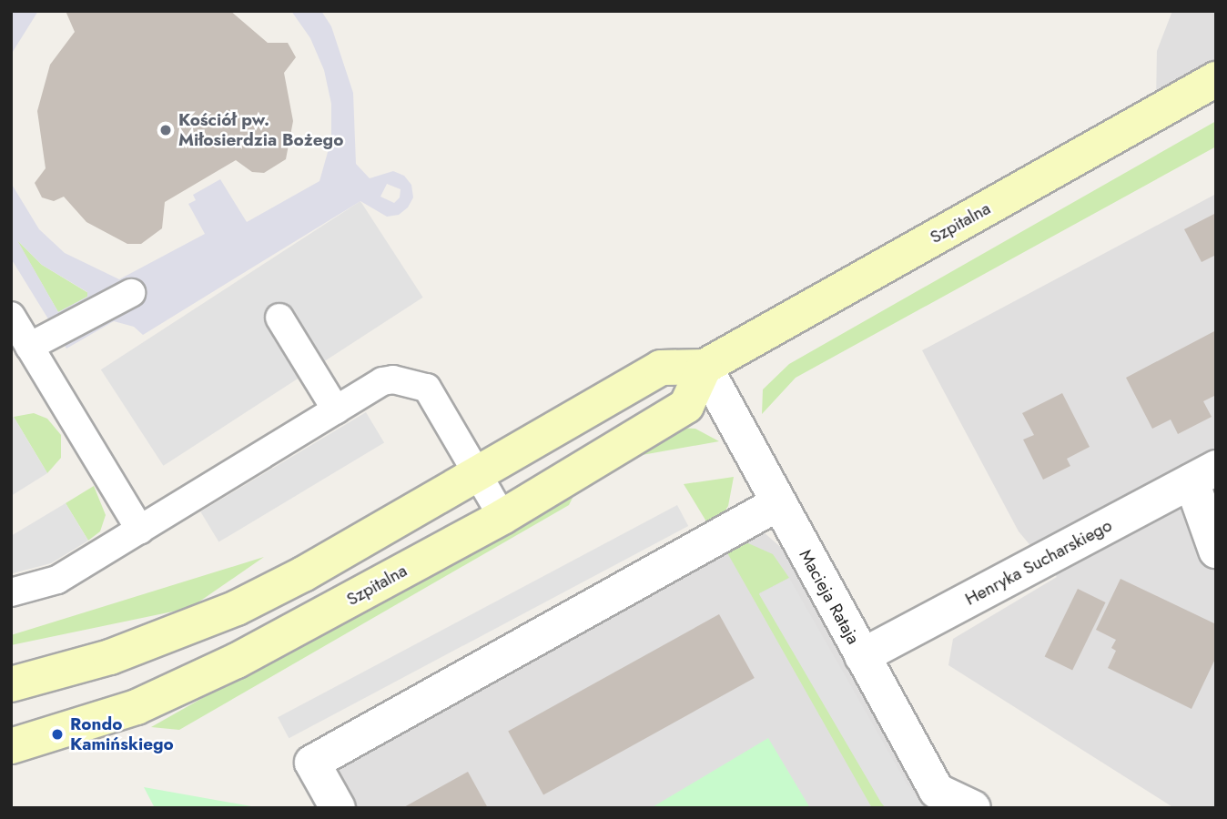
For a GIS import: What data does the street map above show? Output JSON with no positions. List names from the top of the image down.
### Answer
{
  "streets": {
    "street": ["Szpitalna", "Henryka Sucharskiego", "Macieja Rataja"]
  },
  "crossings": [
    ["Szpitalna", "Macieja Rataja"],
    ["Henryka Sucharskiego", "Macieja Rataja"]
  ],
  "places": ["Kościół pw. Miłosierdzia Bożego", "Rondo Kamińskiego"]
}
